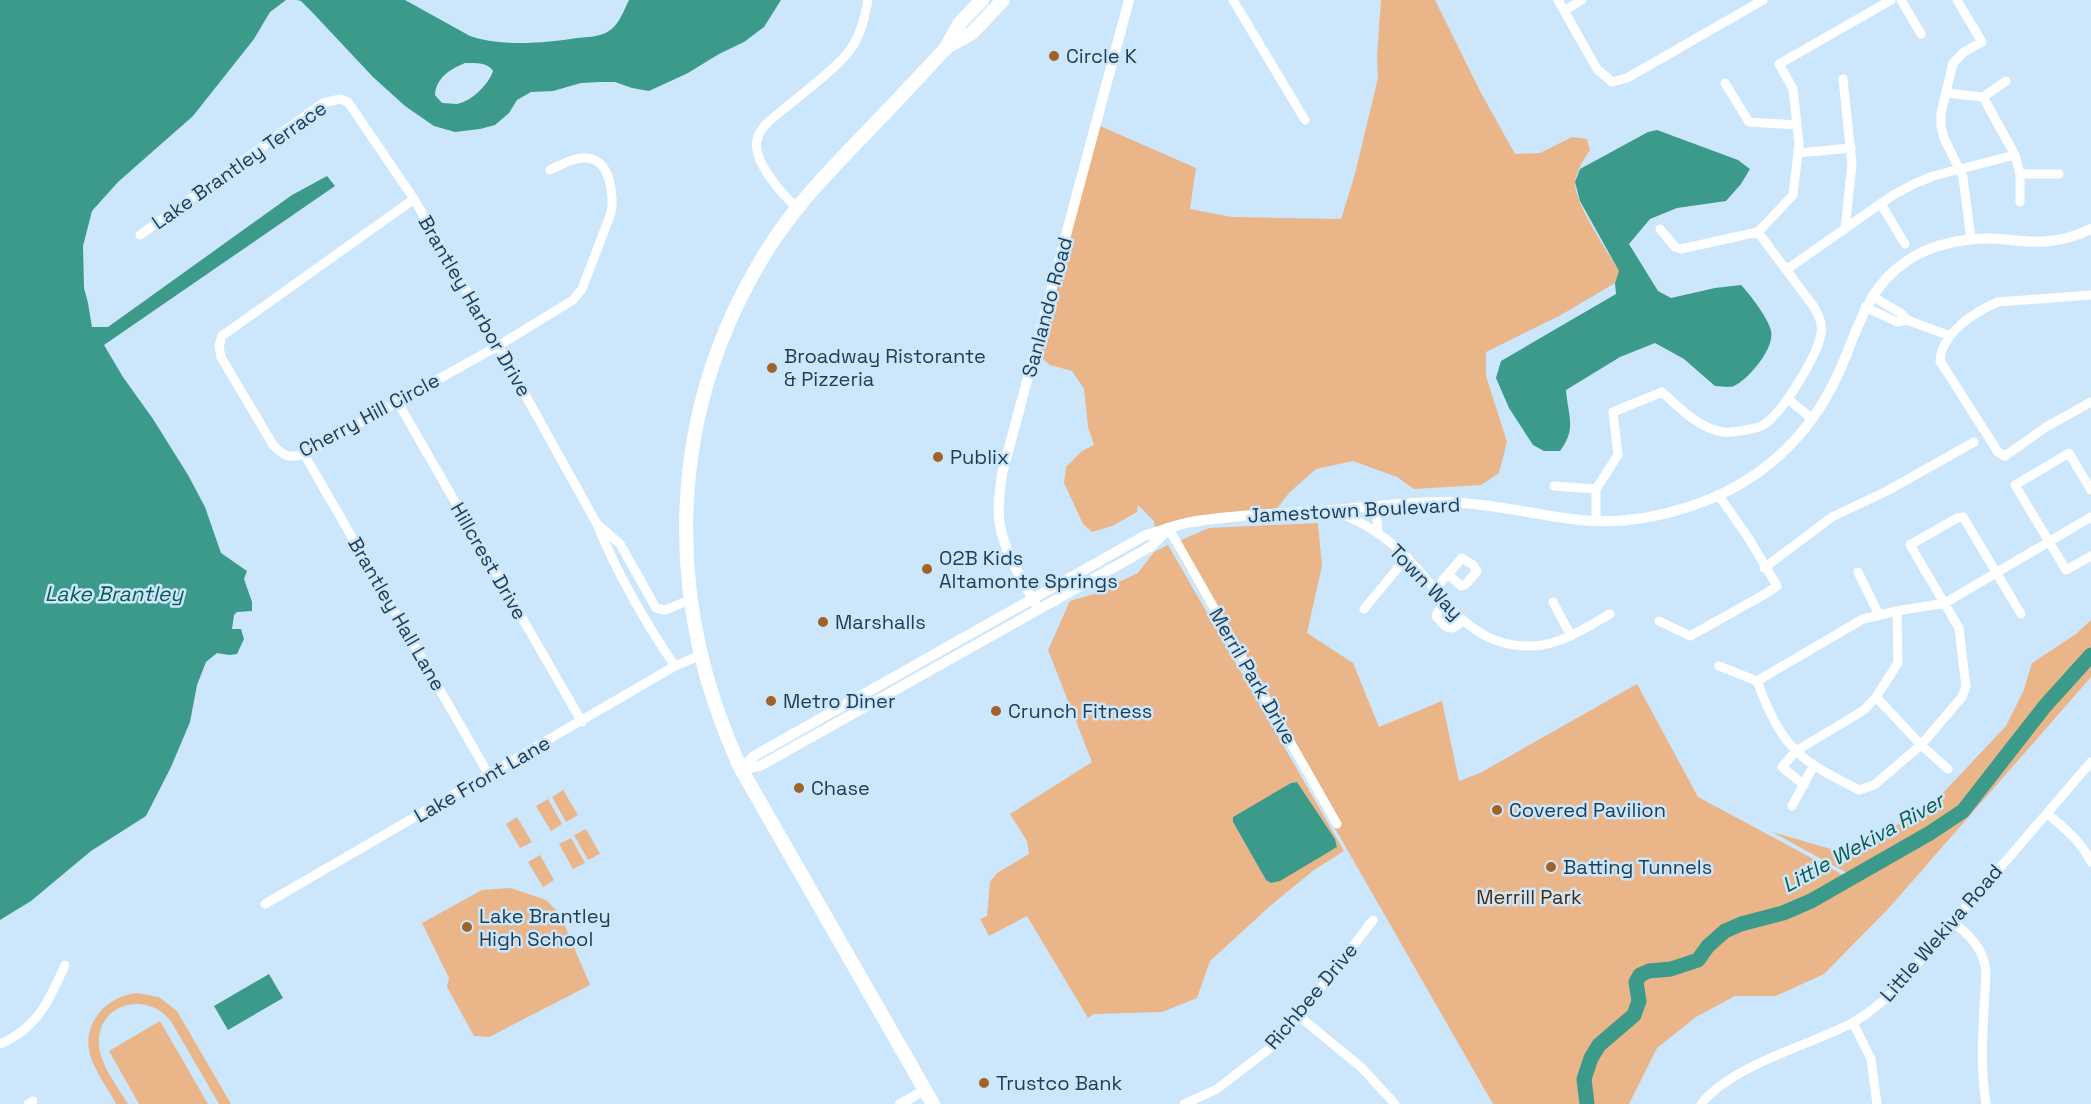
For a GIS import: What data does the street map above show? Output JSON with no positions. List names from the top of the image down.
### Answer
{
  "streets": {
    "street": [
      "Lake Brantley Terrace",
      "Brantley Harbor Drive",
      "Sanlando Road",
      "Cherry Hill Circle",
      "Jamestown Boulevard",
      "Hillcrest Drive",
      "Town Way",
      "Brantley Hall Lane",
      "Merril Park Drive",
      "Lake Front Lane",
      "Little Wekiva Road",
      "Richbee Drive"
    ]
  },
  "crossings": [
    ["Lake Brantley Terrace", "Brantley Harbor Drive"],
    ["Brantley Harbor Drive", "Cherry Hill Circle"],
    ["Brantley Harbor Drive", "Lake Front Lane"],
    ["Sanlando Road", "Jamestown Boulevard"],
    ["Cherry Hill Circle", "Hillcrest Drive"],
    ["Cherry Hill Circle", "Brantley Hall Lane"],
    ["Jamestown Boulevard", "Town Way"],
    ["Jamestown Boulevard", "Merril Park Drive"],
    ["Hillcrest Drive", "Lake Front Lane"],
    ["Brantley Hall Lane", "Lake Front Lane"]
  ],
  "water": ["Lake Brantley", "Little Wekiva River"],
  "parks": ["Merrill Park"],
  "places": [
    "Circle K",
    "Broadway Ristorante & Pizzeria",
    "Publix",
    "O2B Kids Altamonte Springs",
    "Marshalls",
    "Metro Diner",
    "Crunch Fitness",
    "Chase",
    "Covered Pavilion",
    "Batting Tunnels",
    "Lake Brantley High School",
    "Trustco Bank"
  ]
}
